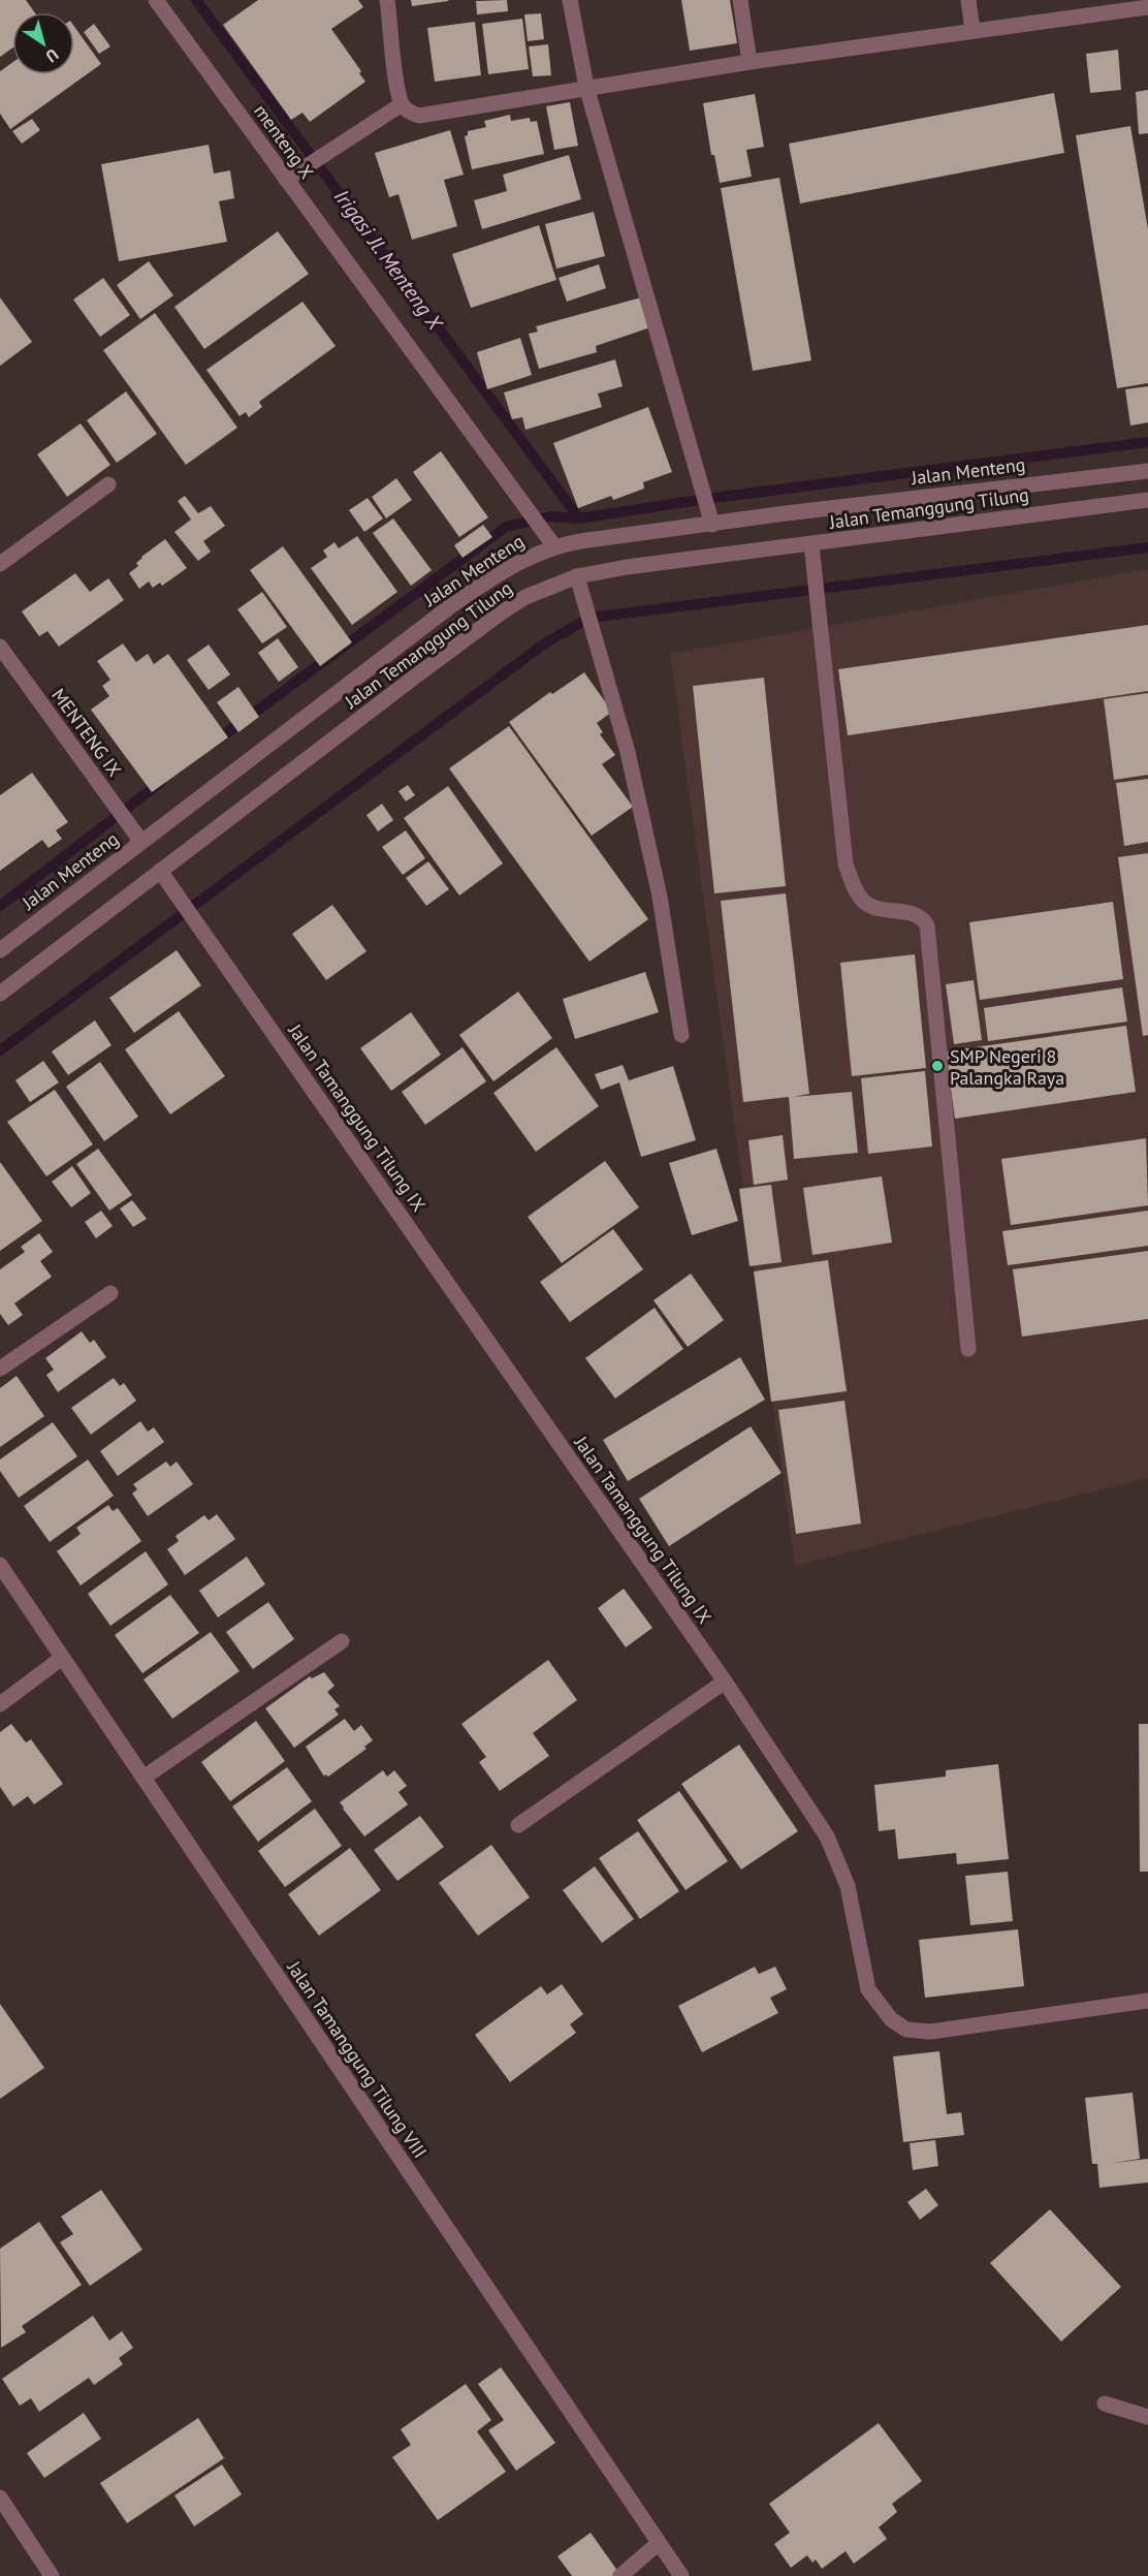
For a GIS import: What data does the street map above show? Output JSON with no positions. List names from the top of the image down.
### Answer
{
  "streets": {
    "street": [
      "menteng X",
      "Jalan Menteng",
      "Jalan Temanggung Tilung",
      "MENTENG IX",
      "Jalan Tamanggung Tilung IX",
      "Jalan Tamanggung Tilung VIII"
    ]
  },
  "crossings": [
    ["menteng X", "Jalan Menteng"],
    ["Jalan Menteng", "MENTENG IX"],
    ["Jalan Temanggung Tilung", "Jalan Tamanggung Tilung IX"]
  ],
  "water": ["Irigasi Jl. Menteng X"],
  "places": ["SMP Negeri 8 Palangka Raya"],
  "north": "bottom right"
}
